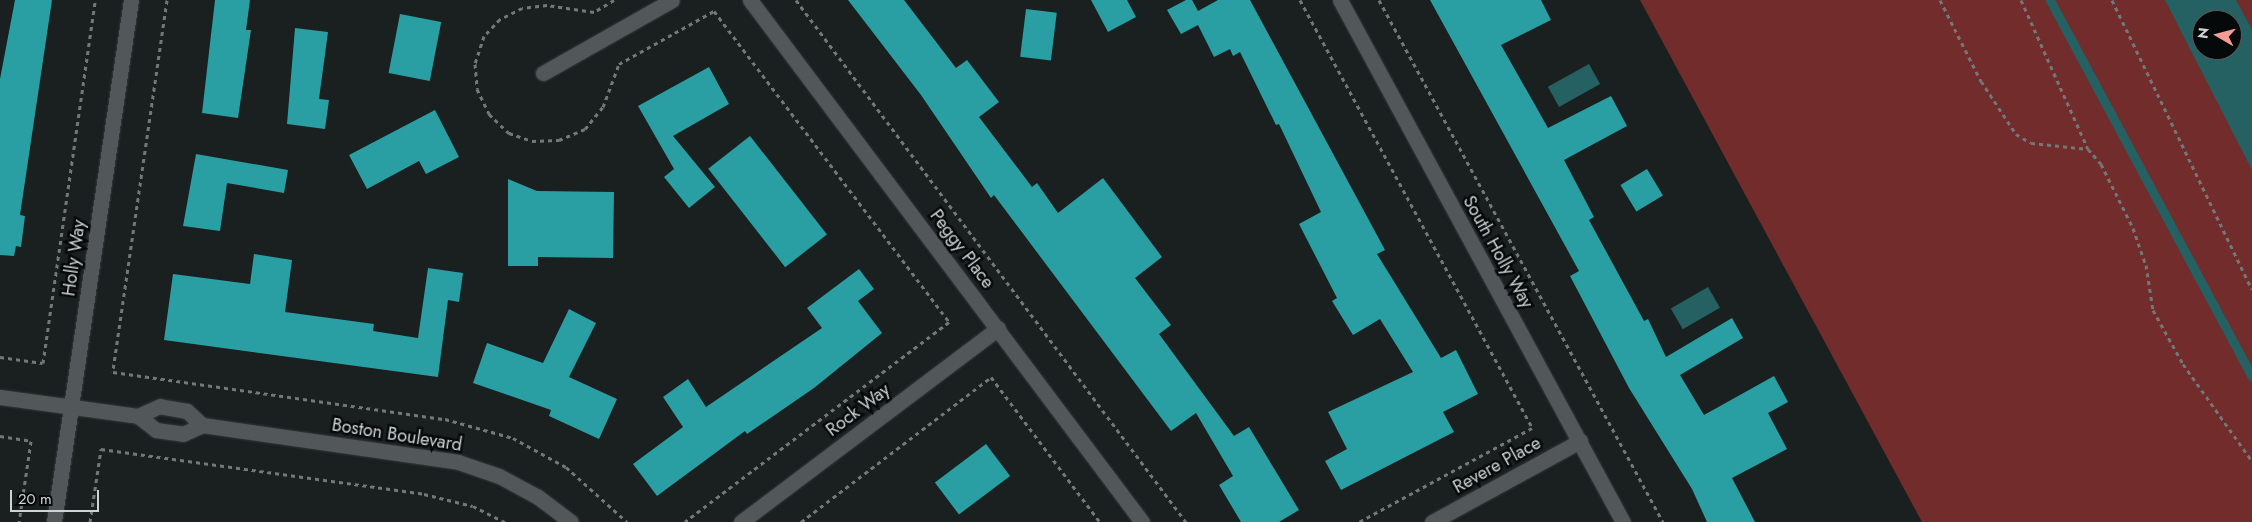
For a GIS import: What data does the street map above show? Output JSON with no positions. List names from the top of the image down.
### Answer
{
  "streets": {
    "street": [
      "Peggy Place",
      "South Holly Way",
      "Holly Way",
      "Rock Way",
      "Boston Boulevard",
      "Revere Place"
    ]
  },
  "crossings": [
    ["Peggy Place", "Rock Way"],
    ["South Holly Way", "Revere Place"],
    ["Holly Way", "Boston Boulevard"]
  ],
  "scale_bar": "20 m",
  "north": "left"
}
